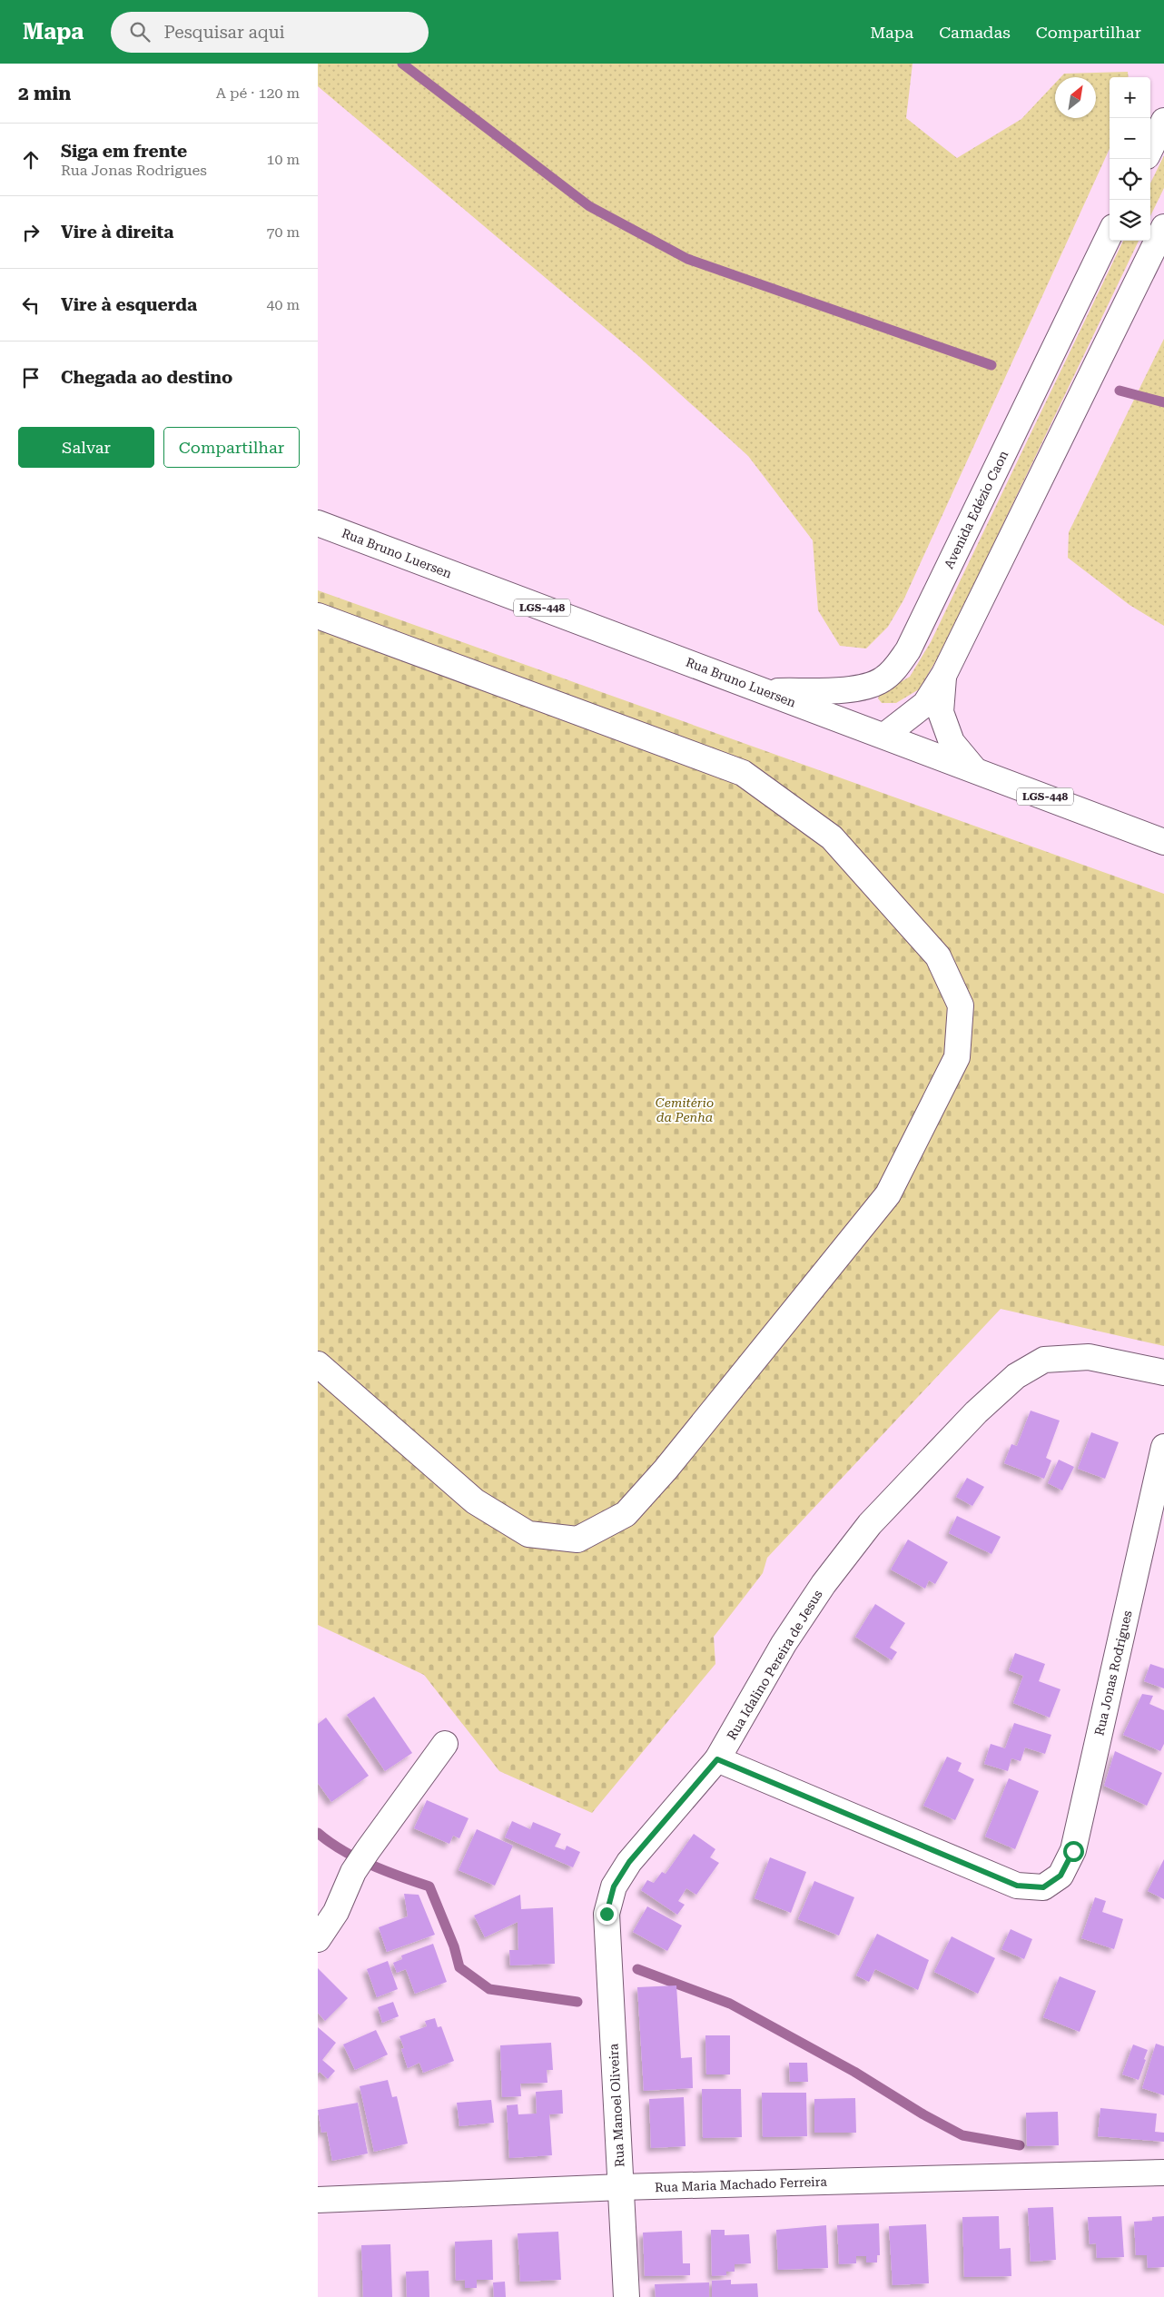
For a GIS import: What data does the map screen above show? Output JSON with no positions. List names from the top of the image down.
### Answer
{
  "streets": {
    "street": [
      "Avenida Edézio Caon",
      "Rua Bruno Luersen",
      "LGS-448",
      "Rua Idalino Pereira de Jesus",
      "Rua Jonas Rodrigues",
      "Rua Manoel Oliveira",
      "Rua Maria Machado Ferreira"
    ]
  },
  "crossings": [
    ["Avenida Edézio Caon", "Rua Bruno Luersen"],
    ["Rua Idalino Pereira de Jesus", "Rua Jonas Rodrigues"],
    ["Rua Idalino Pereira de Jesus", "Rua Manoel Oliveira"],
    ["Rua Manoel Oliveira", "Rua Maria Machado Ferreira"]
  ],
  "parks": ["Cemitério da Penha"],
  "north": "top right",
  "page": {
    "header": "Mapa",
    "search": "Pesquisar aqui",
    "nav": ["Mapa", "Camadas", "Compartilhar"],
    "heading": ["2 min", "A pé · 120 m"],
    "map_buttons": ["+", "−"],
    "list": [
      ["Siga em frente", "Rua Jonas Rodrigues", "10 m"],
      ["Vire à direita", "70 m"],
      ["Vire à esquerda", "40 m"],
      "Chegada ao destino"
    ],
    "buttons": ["Salvar", "Compartilhar"]
  }
}
